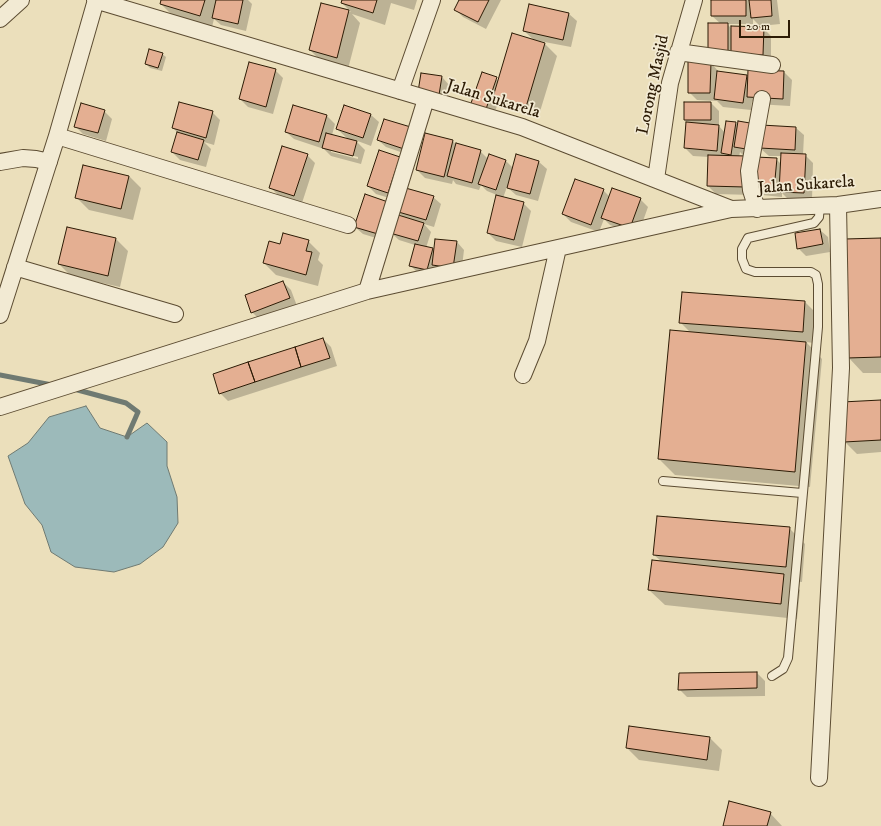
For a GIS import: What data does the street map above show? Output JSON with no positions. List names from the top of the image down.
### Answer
{
  "streets": {
    "street": ["Lorong Masjid", "Jalan Sukarela"]
  },
  "crossings": [
    ["Lorong Masjid", "Jalan Sukarela"]
  ],
  "scale_bar": "20 m"
}
